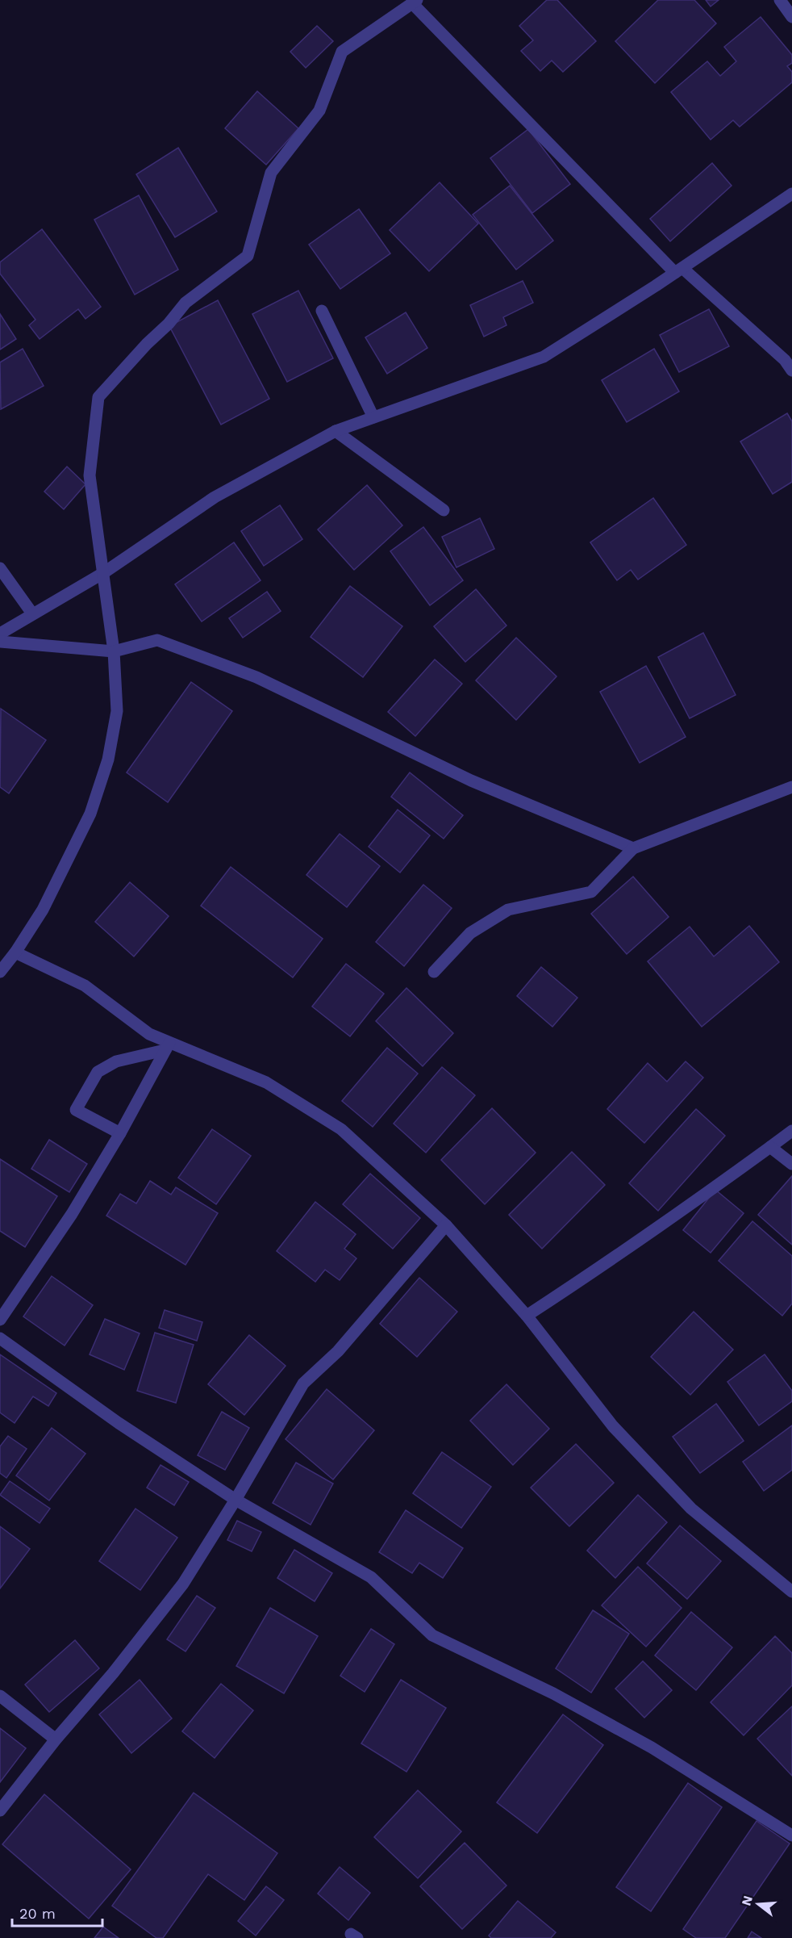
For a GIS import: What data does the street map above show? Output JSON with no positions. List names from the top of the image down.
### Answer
{
  "scale_bar": "20 m",
  "north": "left"
}
